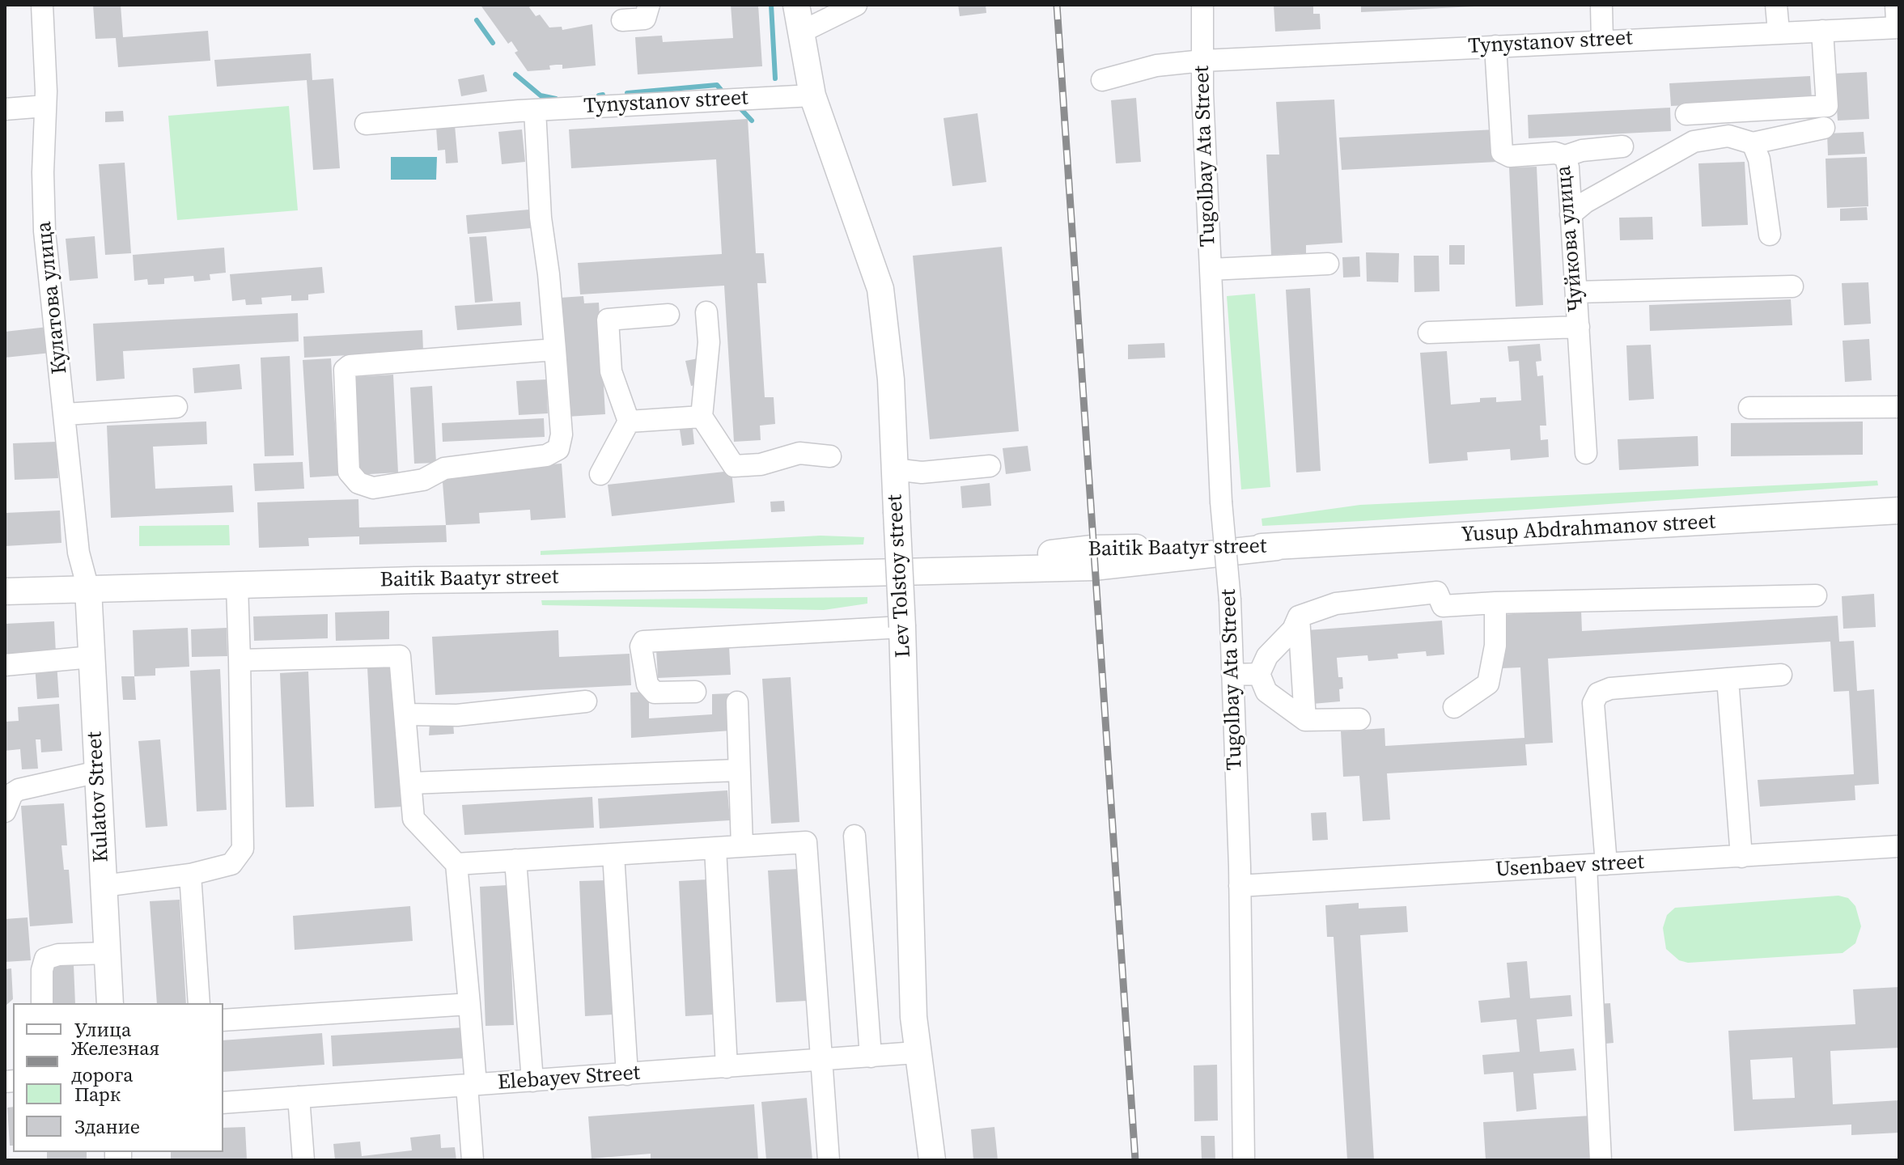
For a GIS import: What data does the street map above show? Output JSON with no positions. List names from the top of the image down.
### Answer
{
  "streets": {
    "main road": [
      "Yusup Abdrahmanov street",
      "Baitik Baatyr street",
      "Lev Tolstoy street",
      "Kulatov Street"
    ],
    "street": [
      "Tynystanov street",
      "Tugolbay Ata Street",
      "Чуйкова улица",
      "Кулатова улица",
      "Usenbaev street",
      "Elebayev Street"
    ]
  },
  "crossings": [
    ["Tynystanov street", "Tugolbay Ata Street"],
    ["Tynystanov street", "Чуйкова улица"],
    ["Tynystanov street", "Lev Tolstoy street"],
    ["Tugolbay Ata Street", "Usenbaev street"],
    ["Кулатова улица", "Baitik Baatyr street"],
    ["Кулатова улица", "Kulatov Street"],
    ["Yusup Abdrahmanov street", "Baitik Baatyr street"],
    ["Baitik Baatyr street", "Kulatov Street"],
    ["Lev Tolstoy street", "Elebayev Street"]
  ],
  "legend": [
    "Улица",
    "Железная дорога",
    "Парк",
    "Здание"
  ]
}
